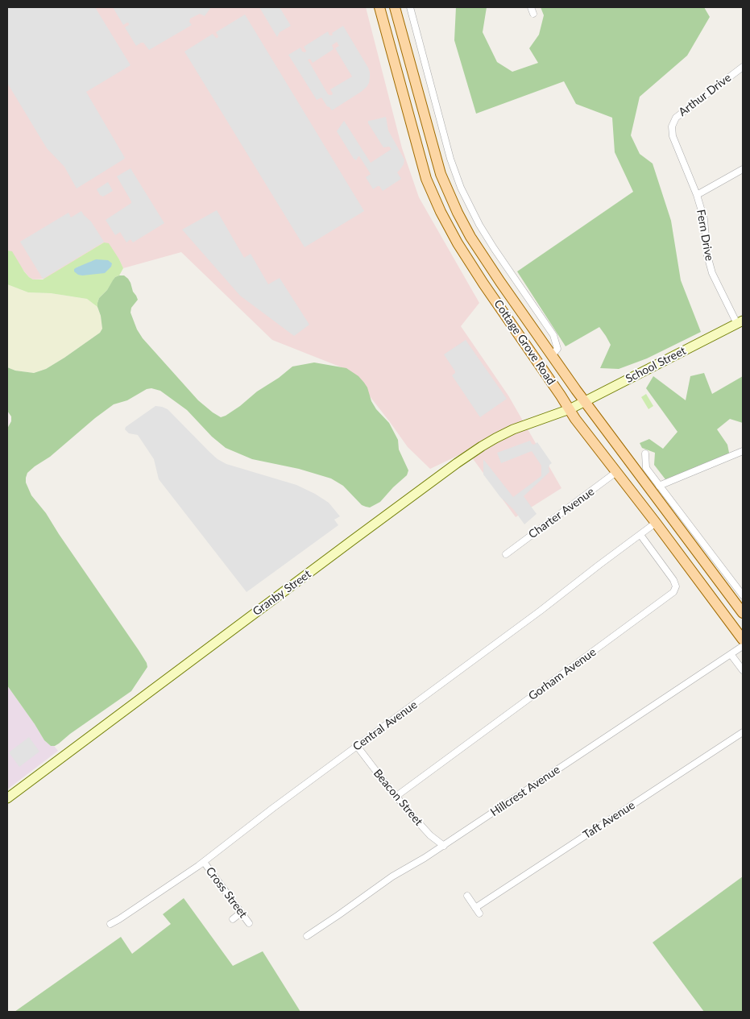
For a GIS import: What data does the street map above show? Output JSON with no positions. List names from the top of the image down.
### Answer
{
  "streets": {
    "main road": ["Cottage Grove Road", "School Street", "Granby Street"],
    "street": [
      "Arthur Drive",
      "Fern Drive",
      "Charter Avenue",
      "Gorham Avenue",
      "Central Avenue",
      "Hillcrest Avenue",
      "Beacon Street",
      "Taft Avenue",
      "Cross Street"
    ]
  },
  "crossings": [
    ["Arthur Drive", "Fern Drive"],
    ["Fern Drive", "School Street"],
    ["Cottage Grove Road", "School Street"],
    ["Cottage Grove Road", "Charter Avenue"],
    ["Cottage Grove Road", "Granby Street"],
    ["Cottage Grove Road", "Central Avenue"],
    ["School Street", "Granby Street"],
    ["Gorham Avenue", "Central Avenue"],
    ["Gorham Avenue", "Beacon Street"],
    ["Central Avenue", "Beacon Street"],
    ["Central Avenue", "Cross Street"],
    ["Hillcrest Avenue", "Beacon Street"]
  ]
}
